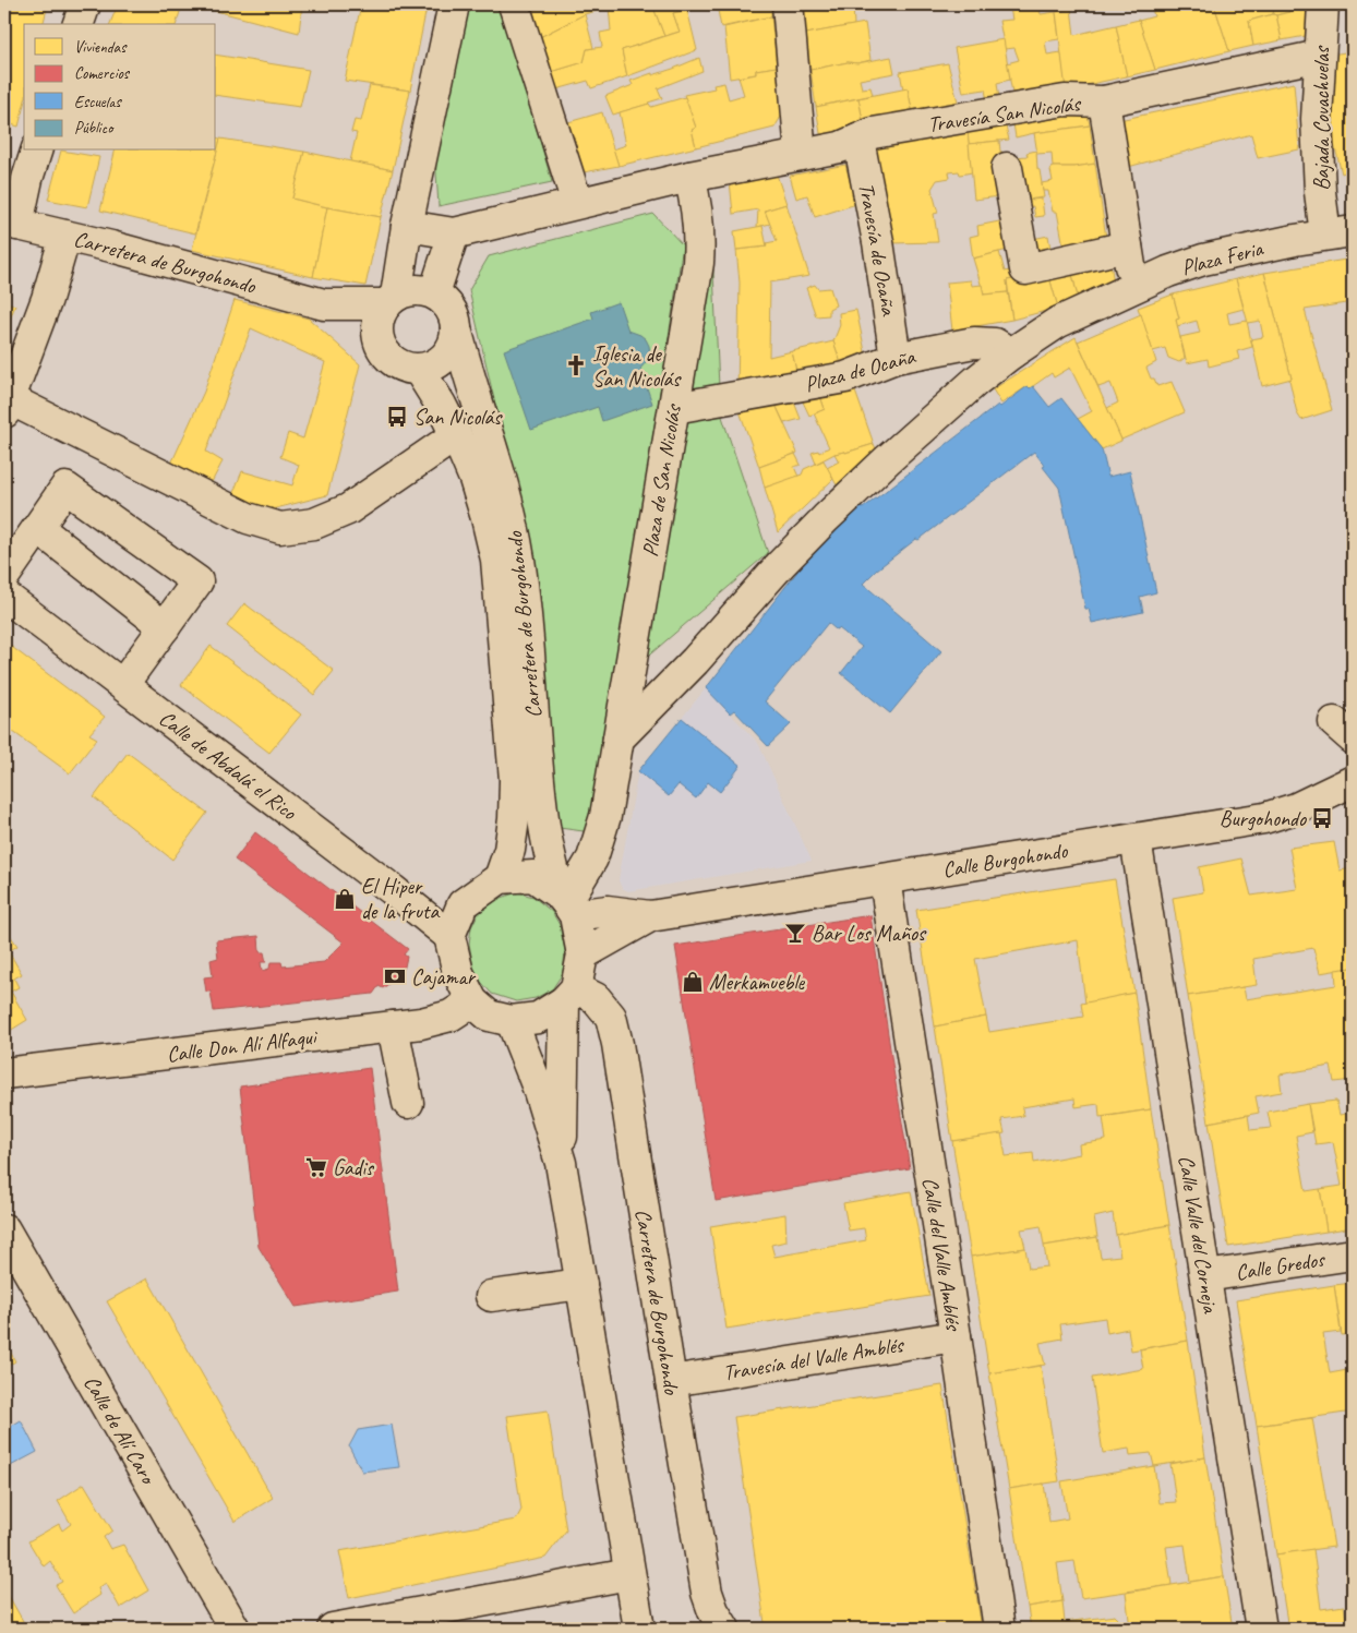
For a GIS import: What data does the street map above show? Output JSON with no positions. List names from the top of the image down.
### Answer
{
  "streets": {
    "street": [
      "Travesía San Nicolás",
      "Bajada Covachuelas",
      "Travesía de Ocaña",
      "Plaza Feria",
      "Carretera de Burgohondo",
      "Plaza de Ocaña",
      "Plaza de San Nicolás",
      "Calle de Abdalá el Rico",
      "Calle Burgohondo",
      "Calle Don Alí Alfaqui",
      "Calle Valle del Corneja",
      "Calle del Valle Amblés",
      "Calle Gredos",
      "Travesía del Valle Amblés",
      "Calle de Alí Caro"
    ]
  },
  "crossings": [
    ["Travesía San Nicolás", "Bajada Covachuelas"],
    ["Travesía San Nicolás", "Travesía de Ocaña"],
    ["Travesía San Nicolás", "Plaza de San Nicolás"],
    ["Bajada Covachuelas", "Plaza Feria"],
    ["Travesía de Ocaña", "Plaza de Ocaña"],
    ["Carretera de Burgohondo", "Plaza de San Nicolás"],
    ["Carretera de Burgohondo", "Calle de Abdalá el Rico"],
    ["Carretera de Burgohondo", "Calle Burgohondo"],
    ["Carretera de Burgohondo", "Calle Don Alí Alfaqui"],
    ["Carretera de Burgohondo", "Travesía del Valle Amblés"],
    ["Plaza de Ocaña", "Plaza de San Nicolás"],
    ["Plaza de San Nicolás", "Calle de Abdalá el Rico"],
    ["Plaza de San Nicolás", "Calle Burgohondo"],
    ["Plaza de San Nicolás", "Calle Don Alí Alfaqui"],
    ["Calle de Abdalá el Rico", "Calle Burgohondo"],
    ["Calle de Abdalá el Rico", "Calle Don Alí Alfaqui"],
    ["Calle Burgohondo", "Calle Don Alí Alfaqui"],
    ["Calle Burgohondo", "Calle Valle del Corneja"],
    ["Calle Burgohondo", "Calle del Valle Amblés"],
    ["Calle Valle del Corneja", "Calle Gredos"],
    ["Calle del Valle Amblés", "Travesía del Valle Amblés"]
  ],
  "places": {
    "church": ["Iglesia de San Nicolás"],
    "bus stop": ["San Nicolás", "Burgohondo"],
    "shop": ["El Hiper de la fruta", "Merkamueble"],
    "bar": ["Bar Los Maños"],
    "bank": ["Cajamar"],
    "supermarket": ["Gadis"]
  },
  "legend": [
    "Viviendas",
    "Comercios",
    "Escuelas",
    "Público"
  ]
}
